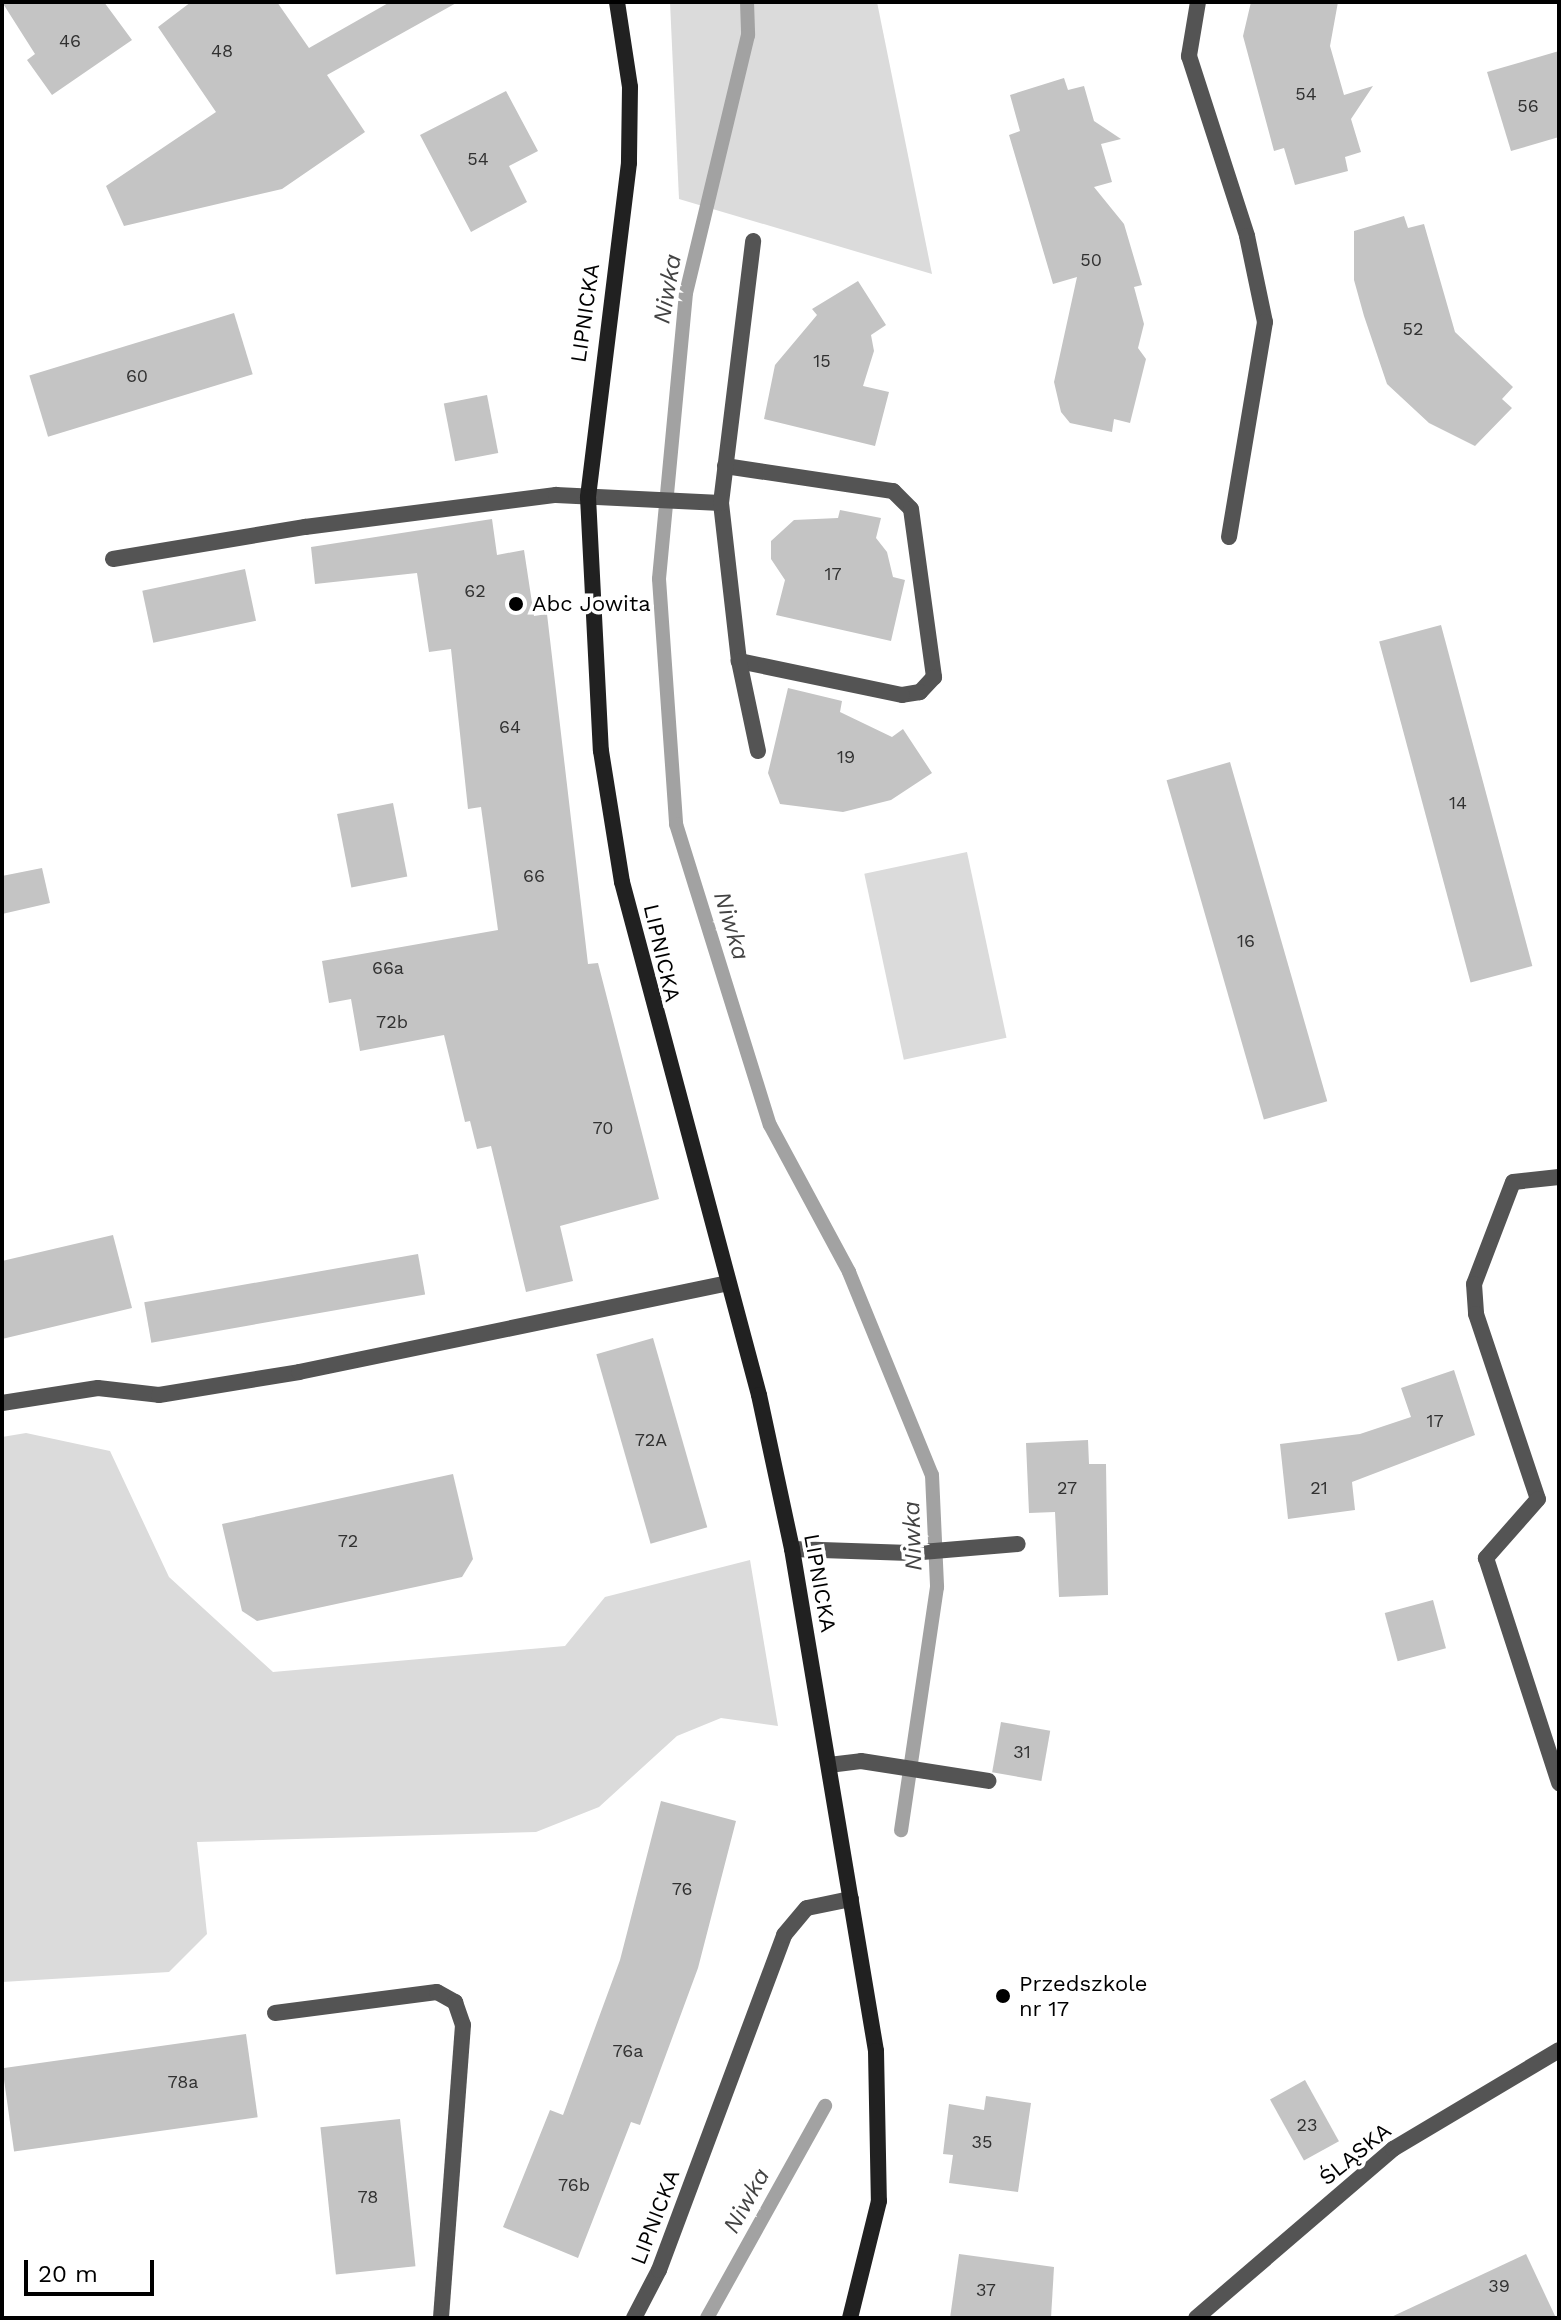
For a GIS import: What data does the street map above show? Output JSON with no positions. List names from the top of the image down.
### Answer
{
  "streets": {
    "street": ["LIPNICKA", "ŚLĄSKA"]
  },
  "water": ["Niwka"],
  "places": ["Abc Jowita", "Przedszkole nr 17"],
  "house_numbers": [
    "46",
    "48",
    "54",
    "56",
    "54",
    "50",
    "52",
    "15",
    "60",
    "17",
    "62",
    "64",
    "19",
    "14",
    "66",
    "16",
    "66a",
    "72b",
    "70",
    "17",
    "72A",
    "27",
    "21",
    "72",
    "31",
    "76",
    "76a",
    "78a",
    "23",
    "35",
    "76b",
    "78",
    "39",
    "37"
  ],
  "scale_bar": "20 m"
}
